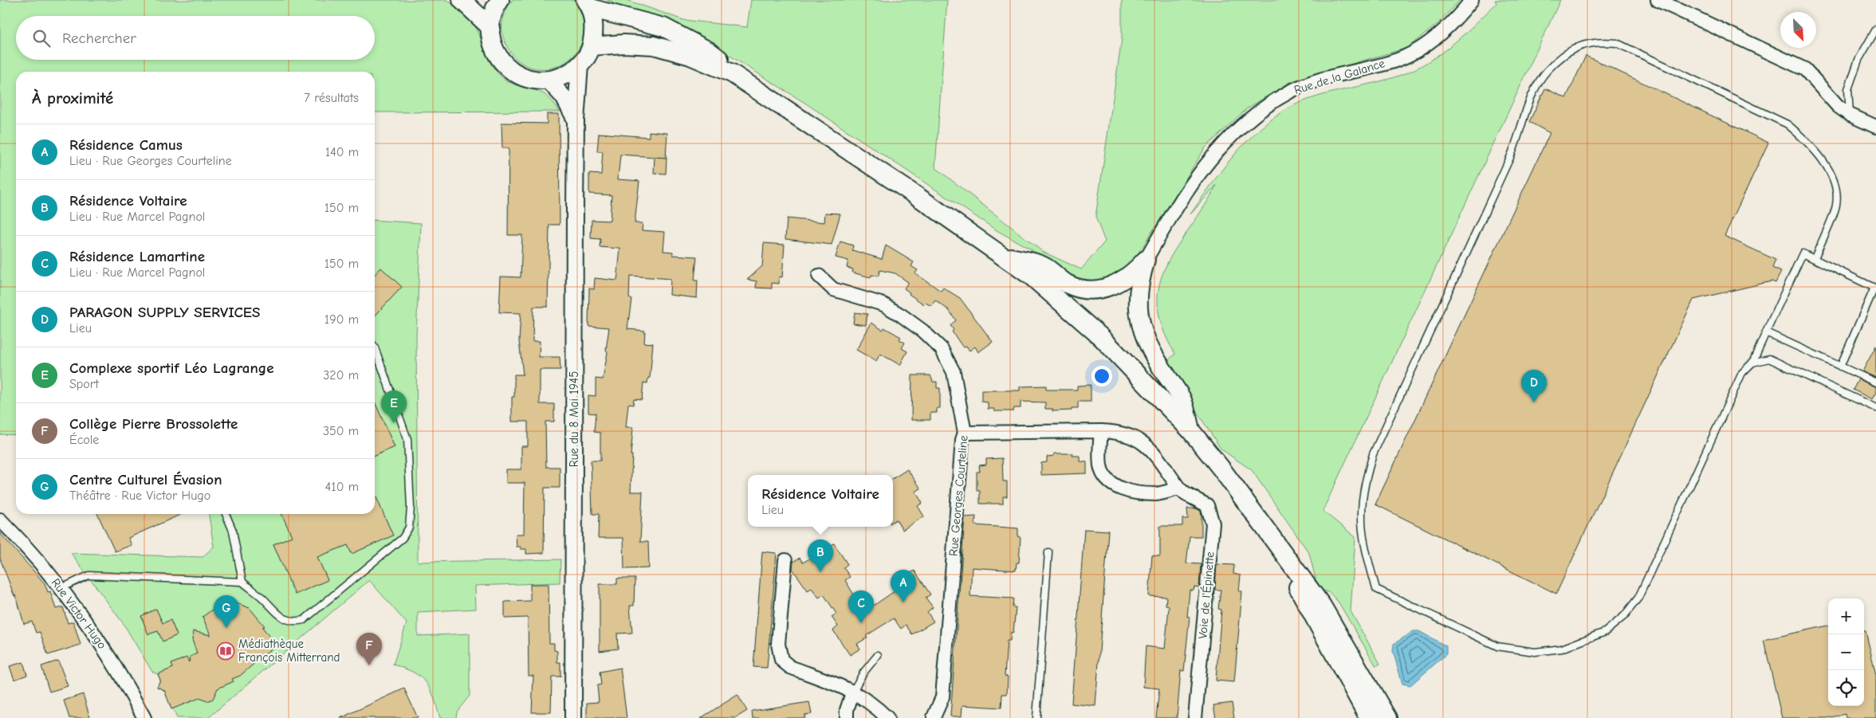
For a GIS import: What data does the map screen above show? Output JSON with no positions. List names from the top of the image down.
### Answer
{
  "streets": {
    "street": [
      "Rue de la Galance",
      "Rue du 8 Mai 1945",
      "Rue Georges Courteline",
      "Voie de l'Épinette",
      "Rue Victor Hugo"
    ]
  },
  "crossings": [
    ["Rue Georges Courteline", "Voie de l'Épinette"]
  ],
  "places": {
    "library": ["Médiathèque François Mitterrand"]
  },
  "north": "bottom right",
  "page": {
    "search": "Rechercher",
    "heading": ["À proximité", "7 résultats"],
    "list": [
      {
        "mark": "A",
        "name": "Résidence Camus",
        "note": "Lieu · Rue Georges Courteline",
        "value": "140 m"
      },
      {
        "mark": "B",
        "name": "Résidence Voltaire",
        "note": "Lieu · Rue Marcel Pagnol",
        "value": "150 m"
      },
      {
        "mark": "C",
        "name": "Résidence Lamartine",
        "note": "Lieu · Rue Marcel Pagnol",
        "value": "150 m"
      },
      {
        "mark": "D",
        "name": "PARAGON SUPPLY SERVICES",
        "note": "Lieu",
        "value": "190 m"
      },
      {
        "mark": "E",
        "name": "Complexe sportif Léo Lagrange",
        "note": "Sport",
        "value": "320 m"
      },
      {
        "mark": "F",
        "name": "Collège Pierre Brossolette",
        "note": "École",
        "value": "350 m"
      },
      {
        "mark": "G",
        "name": "Centre Culturel Évasion",
        "note": "Théâtre · Rue Victor Hugo",
        "value": "410 m"
      }
    ],
    "pins": [
      "D",
      "E",
      "B",
      "A",
      "C",
      "G",
      "F"
    ],
    "popup": ["Résidence Voltaire", "Lieu"],
    "map_buttons": ["+", "−"]
  }
}
